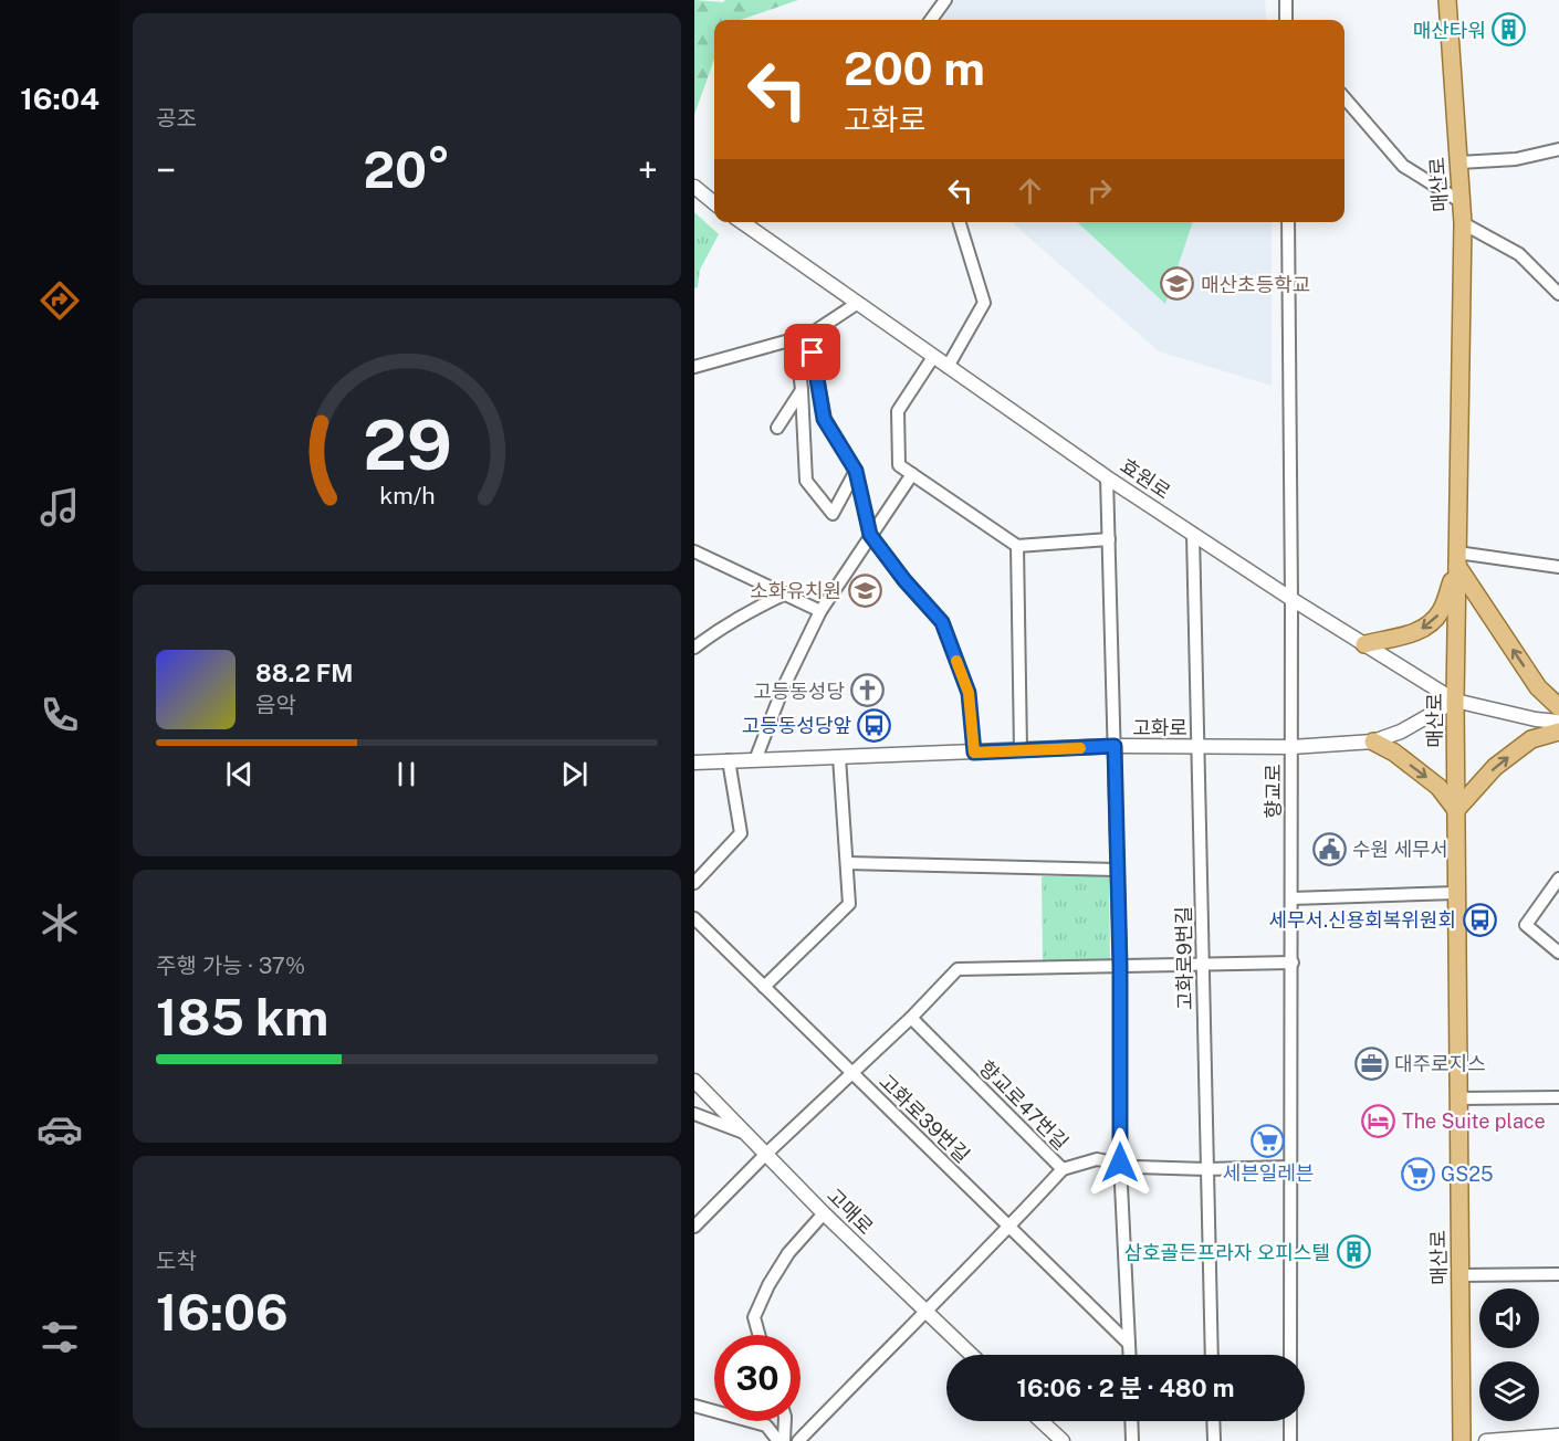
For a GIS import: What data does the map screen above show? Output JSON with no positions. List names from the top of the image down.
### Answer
{
  "streets": {
    "main road": ["매산로"],
    "street": [
      "효원로",
      "고화로",
      "향교로",
      "고화로9번길",
      "향교로47번길",
      "고화로39번길",
      "고매로"
    ]
  },
  "crossings": [
    ["매산로", "효원로"],
    ["매산로", "고화로"],
    ["효원로", "고화로"],
    ["효원로", "향교로"],
    ["효원로", "고화로9번길"],
    ["고화로", "향교로"],
    ["고화로", "고화로9번길"],
    ["향교로", "향교로47번길"],
    ["고화로9번길", "향교로47번길"]
  ],
  "places": {
    "building": ["매산타워", "삼호골든프라자 오피스텔"],
    "school or university": ["매산초등학교", "소화유치원"],
    "church": ["고등동성당"],
    "bus stop": ["고등동성당앞", "세무서.신용회복위원회"],
    "public building": ["수원 세무서"],
    "office": ["대주로지스"],
    "hotel": ["The Suite place"],
    "supermarket": ["세븐일레븐", "GS25"]
  },
  "page": {
    "tabs": "16:04",
    "tile": [
      "공조",
      ["주행 가능 · 37%", "185 km"],
      ["도착", "16:06"]
    ],
    "turn": ["200 m", "고화로"],
    "heat": ["−", "20°", "+"],
    "song": ["88.2 FM", "음악"],
    "limit": "30",
    "trip": "16:06 · 2 분 · 480 m",
    "gauge": ["29", "km/h"]
  }
}
